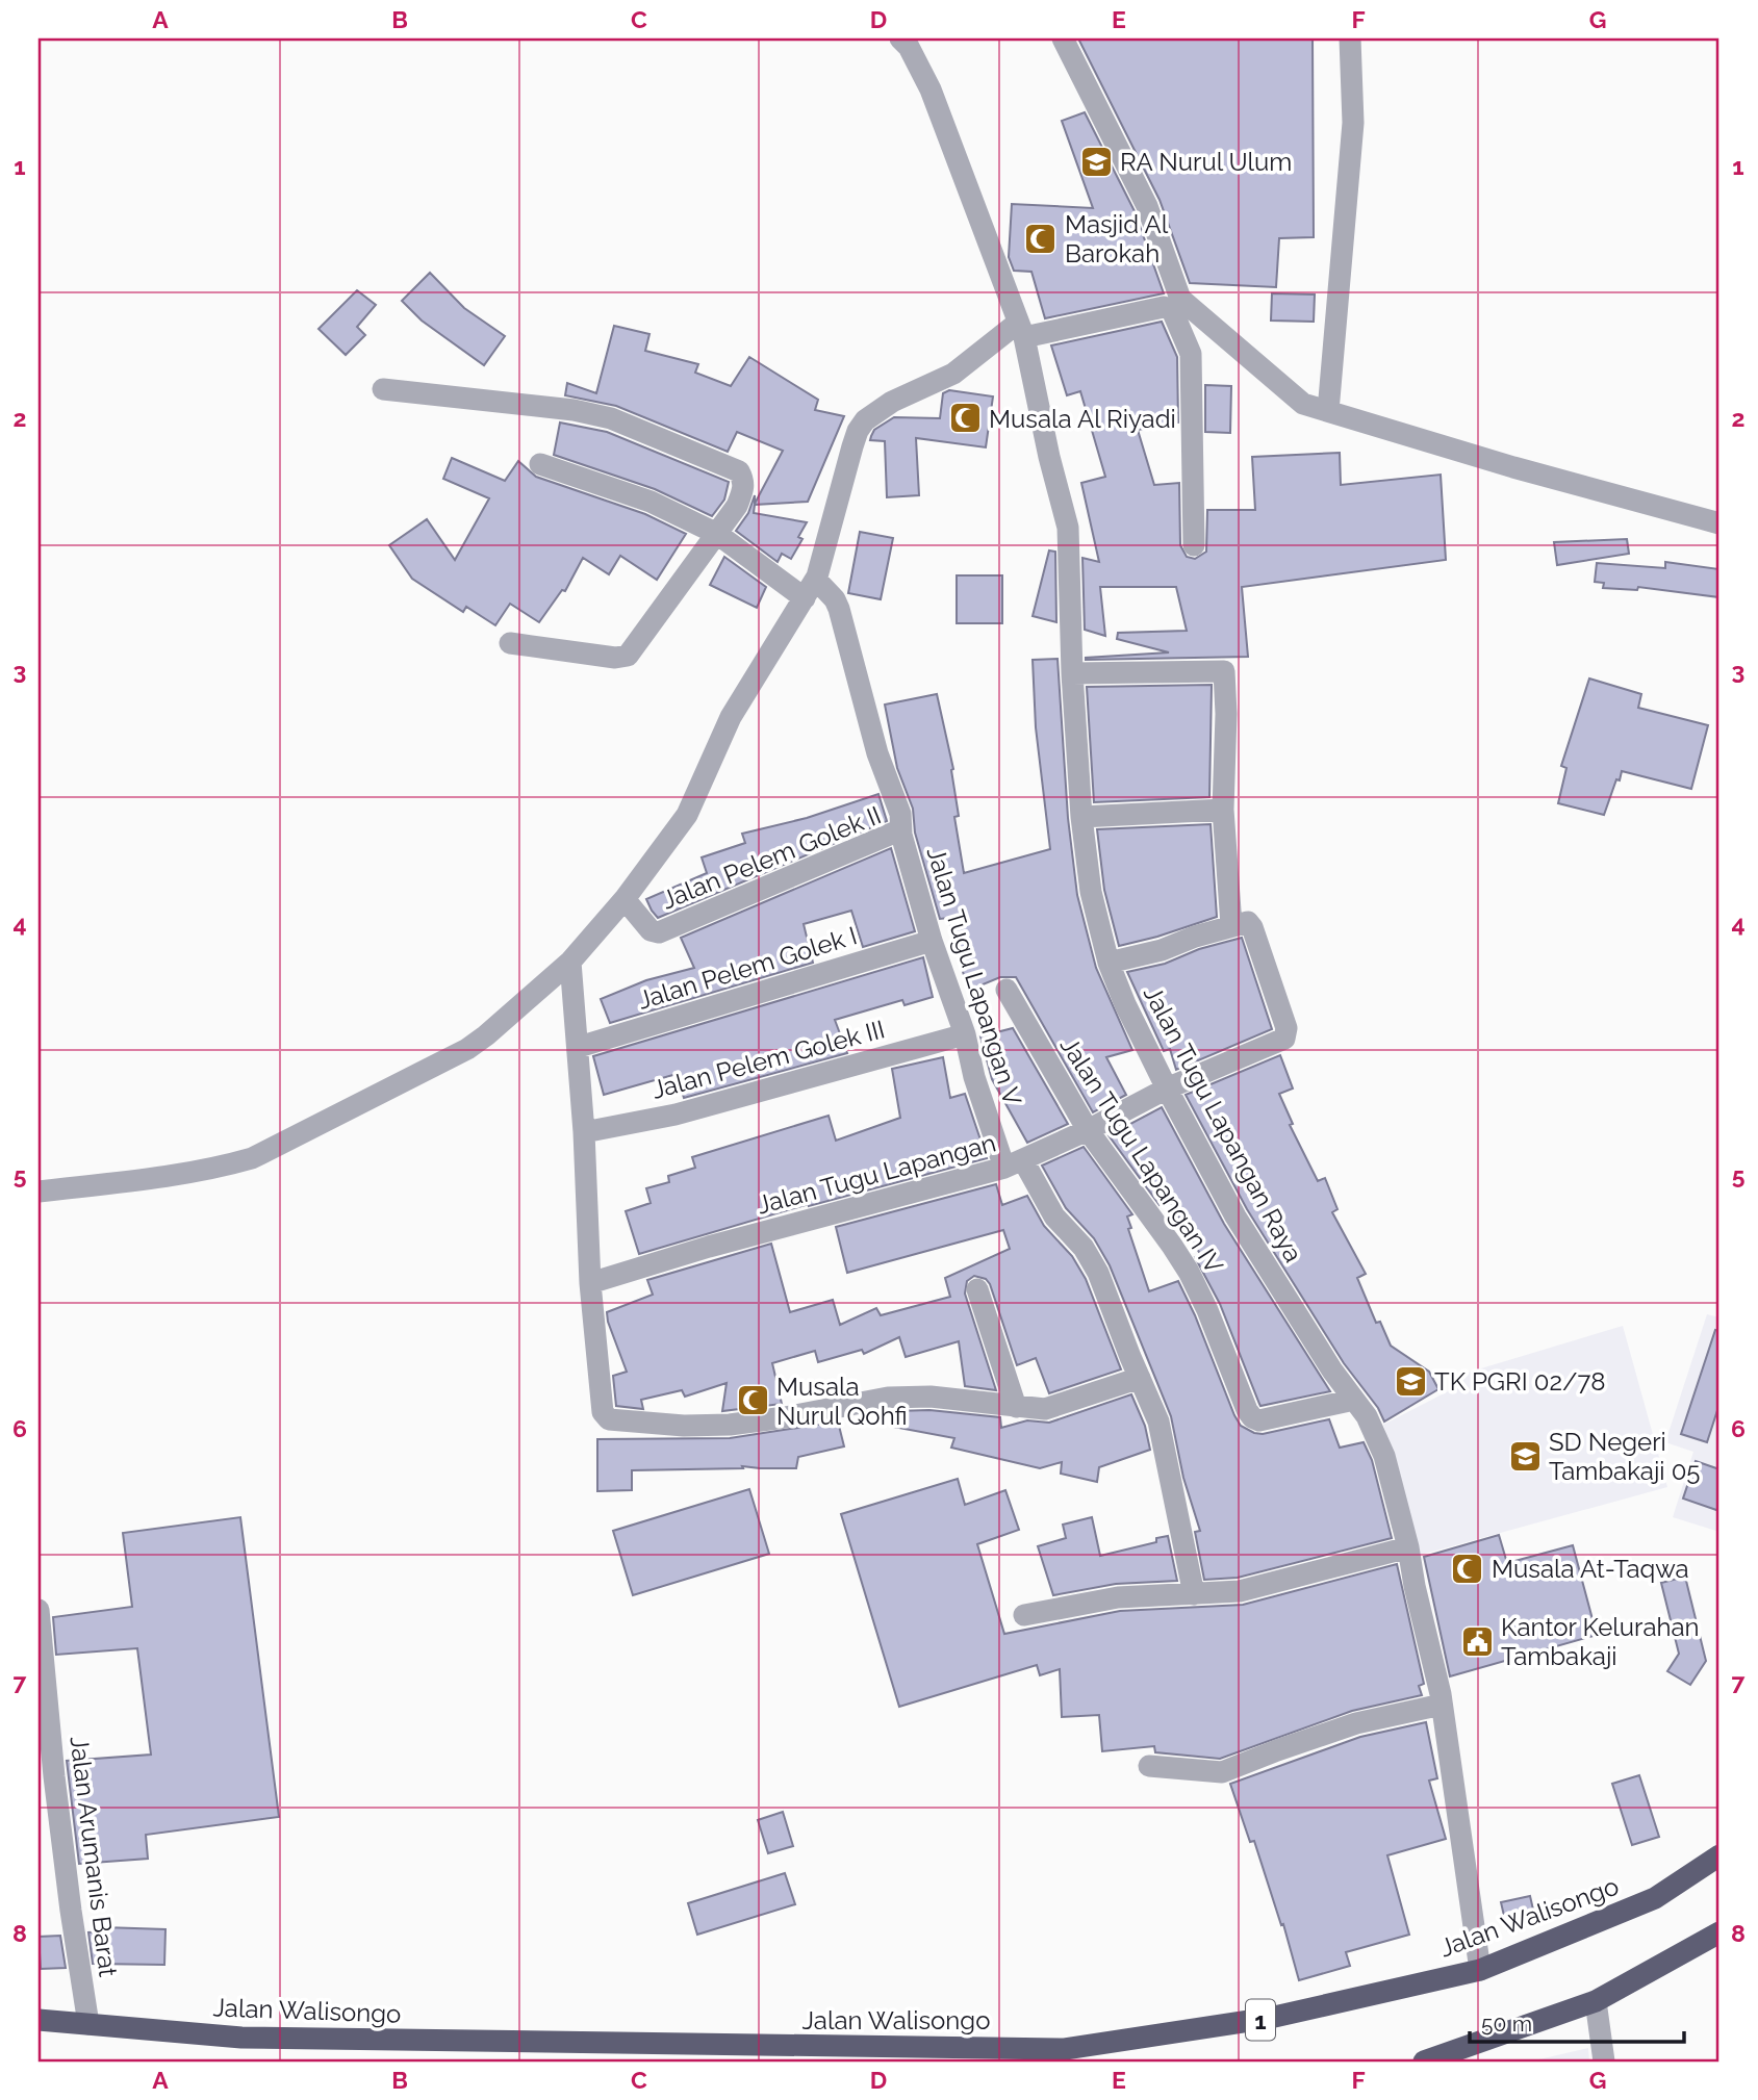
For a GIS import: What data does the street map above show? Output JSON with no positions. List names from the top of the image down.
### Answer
{
  "streets": {
    "highway": ["Jalan Walisongo", "1"],
    "street": [
      "Jalan Pelem Golek II",
      "Jalan Pelem Golek I",
      "Jalan Tugu Lapangan V",
      "Jalan Pelem Golek III",
      "Jalan Tugu Lapangan Raya",
      "Jalan Tugu Lapangan IV",
      "Jalan Tugu Lapangan",
      "Jalan Arumanis Barat"
    ]
  },
  "crossings": [
    ["Jalan Pelem Golek II", "Jalan Tugu Lapangan V"],
    ["Jalan Pelem Golek I", "Jalan Tugu Lapangan V"],
    ["Jalan Tugu Lapangan V", "Jalan Pelem Golek III"],
    ["Jalan Tugu Lapangan V", "Jalan Tugu Lapangan"],
    ["Jalan Tugu Lapangan Raya", "Jalan Tugu Lapangan IV"],
    ["Jalan Tugu Lapangan Raya", "Jalan Tugu Lapangan"],
    ["Jalan Tugu Lapangan Raya", "Jalan Walisongo"],
    ["Jalan Tugu Lapangan IV", "Jalan Tugu Lapangan"],
    ["Jalan Arumanis Barat", "Jalan Walisongo"]
  ],
  "places": {
    "school or university": ["RA Nurul Ulum", "TK PGRI 02/78", "SD Negeri Tambakaji 05"],
    "mosque": [
      "Masjid Al Barokah",
      "Musala Al Riyadi",
      "Musala Nurul Qohfi",
      "Musala At-Taqwa"
    ],
    "public building": ["Kantor Kelurahan Tambakaji"]
  },
  "scale_bar": "50 m",
  "grid": {
    "columns": [
      "A",
      "B",
      "C",
      "D",
      "E",
      "F",
      "G"
    ],
    "rows": [
      "1",
      "2",
      "3",
      "4",
      "5",
      "6",
      "7",
      "8"
    ]
  }
}
